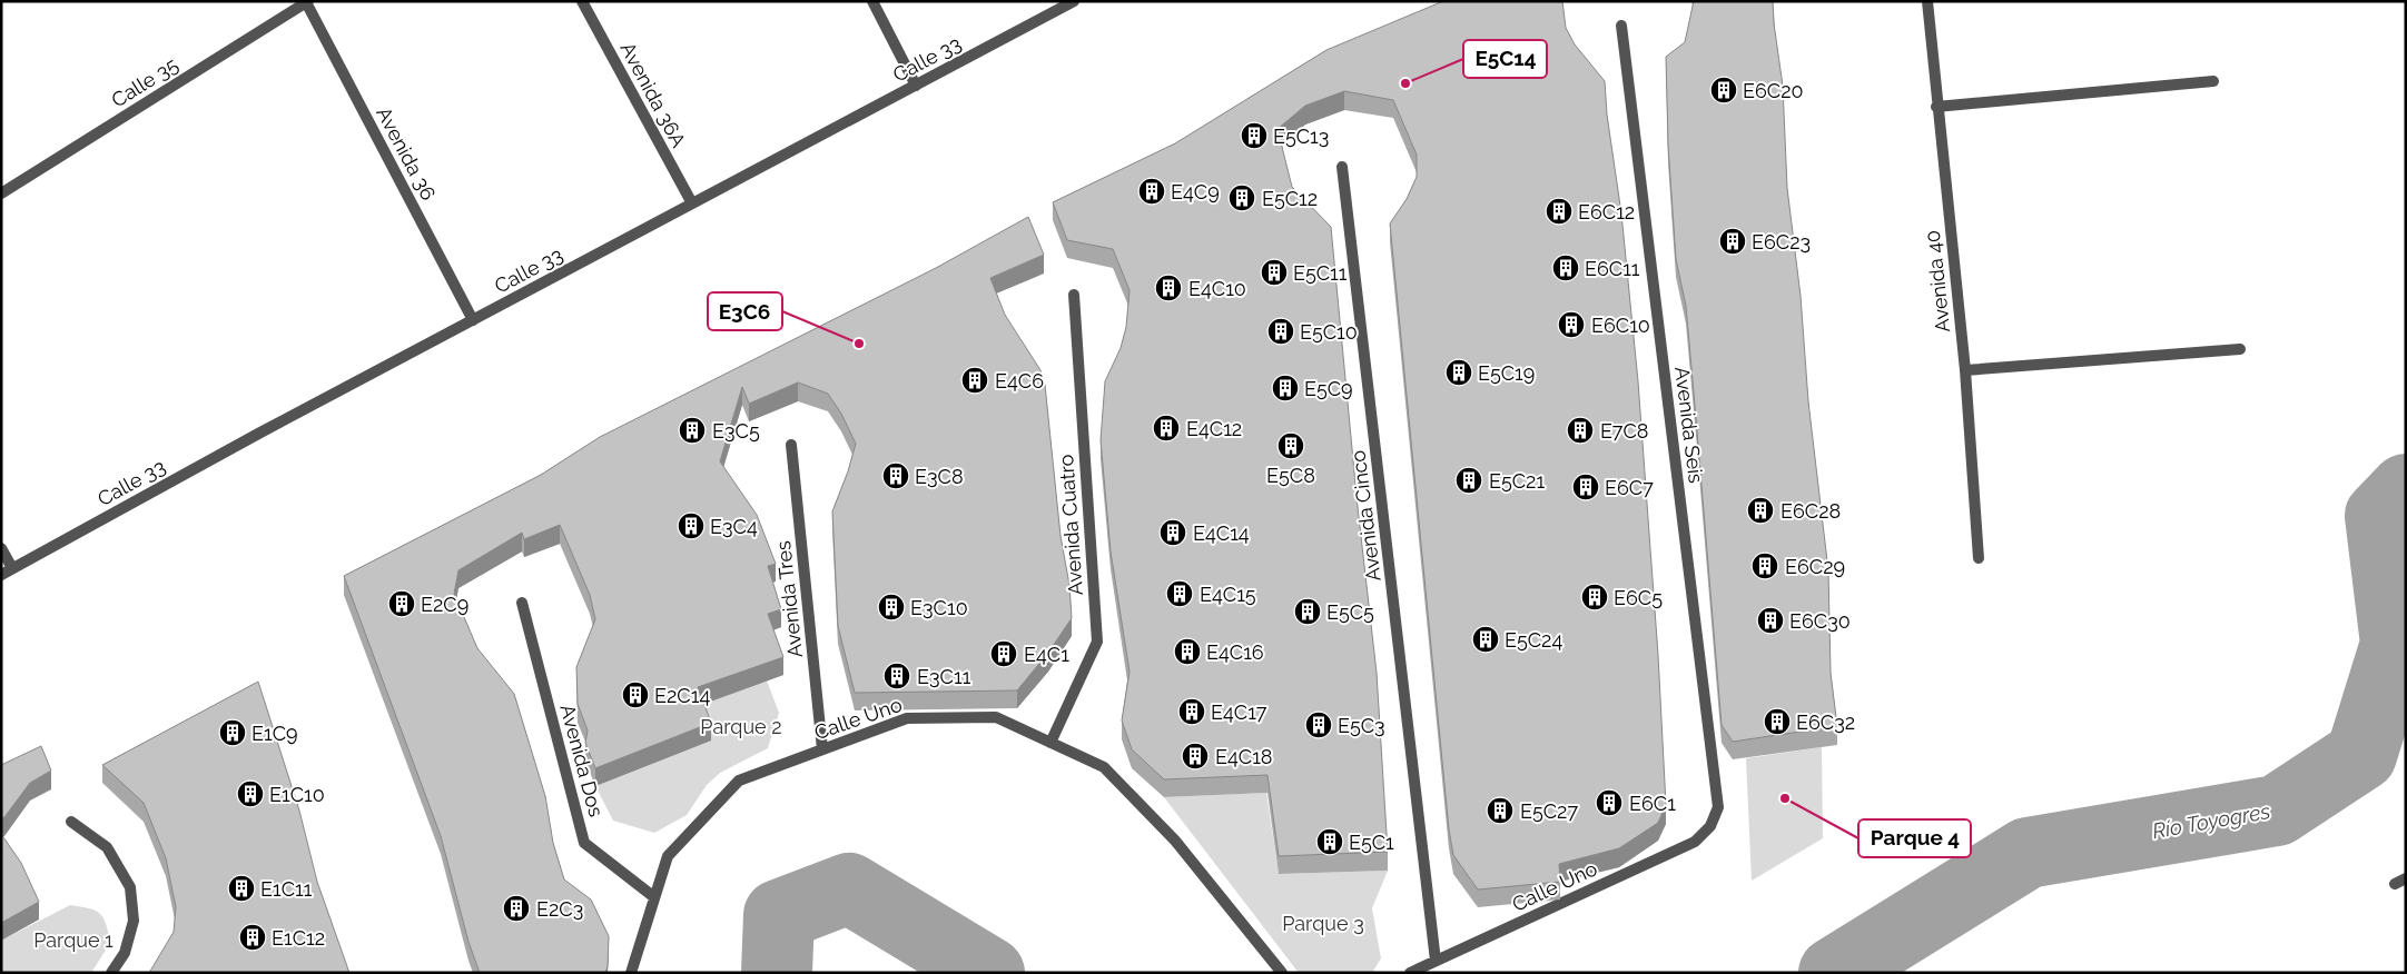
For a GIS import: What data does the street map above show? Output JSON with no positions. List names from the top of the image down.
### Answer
{
  "streets": {
    "street": [
      "Calle 33",
      "Calle 35",
      "Avenida 36A",
      "Avenida 36",
      "Avenida 40",
      "Avenida Seis",
      "Avenida Cinco",
      "Avenida Cuatro",
      "Avenida Tres",
      "Calle Uno",
      "Avenida Dos"
    ]
  },
  "crossings": [
    ["Calle 33", "Avenida 36A"],
    ["Calle 33", "Avenida 36"],
    ["Calle 35", "Avenida 36"],
    ["Avenida Seis", "Calle Uno"],
    ["Avenida Cinco", "Calle Uno"],
    ["Avenida Cuatro", "Calle Uno"],
    ["Avenida Tres", "Calle Uno"],
    ["Calle Uno", "Avenida Dos"]
  ],
  "water": ["Río Toyogres"],
  "parks": ["Parque 2", "Parque 3", "Parque 1"],
  "places": {
    "other": ["E5C14", "E3C6", "Parque 4"],
    "building": [
      "E6C20",
      "E5C13",
      "E4C9",
      "E5C12",
      "E6C12",
      "E6C23",
      "E6C11",
      "E5C11",
      "E4C10",
      "E6C10",
      "E5C10",
      "E5C19",
      "E4C6",
      "E5C9",
      "E4C12",
      "E3C5",
      "E7C8",
      "E5C8",
      "E3C8",
      "E5C21",
      "E6C7",
      "E6C28",
      "E3C4",
      "E4C14",
      "E6C29",
      "E4C15",
      "E6C5",
      "E2C9",
      "E3C10",
      "E5C5",
      "E6C30",
      "E5C24",
      "E4C16",
      "E4C1",
      "E3C11",
      "E2C14",
      "E4C17",
      "E6C32",
      "E5C3",
      "E1C9",
      "E4C18",
      "E1C10",
      "E6C1",
      "E5C27",
      "E5C1",
      "E1C11",
      "E2C3",
      "E1C12"
    ]
  }
}
